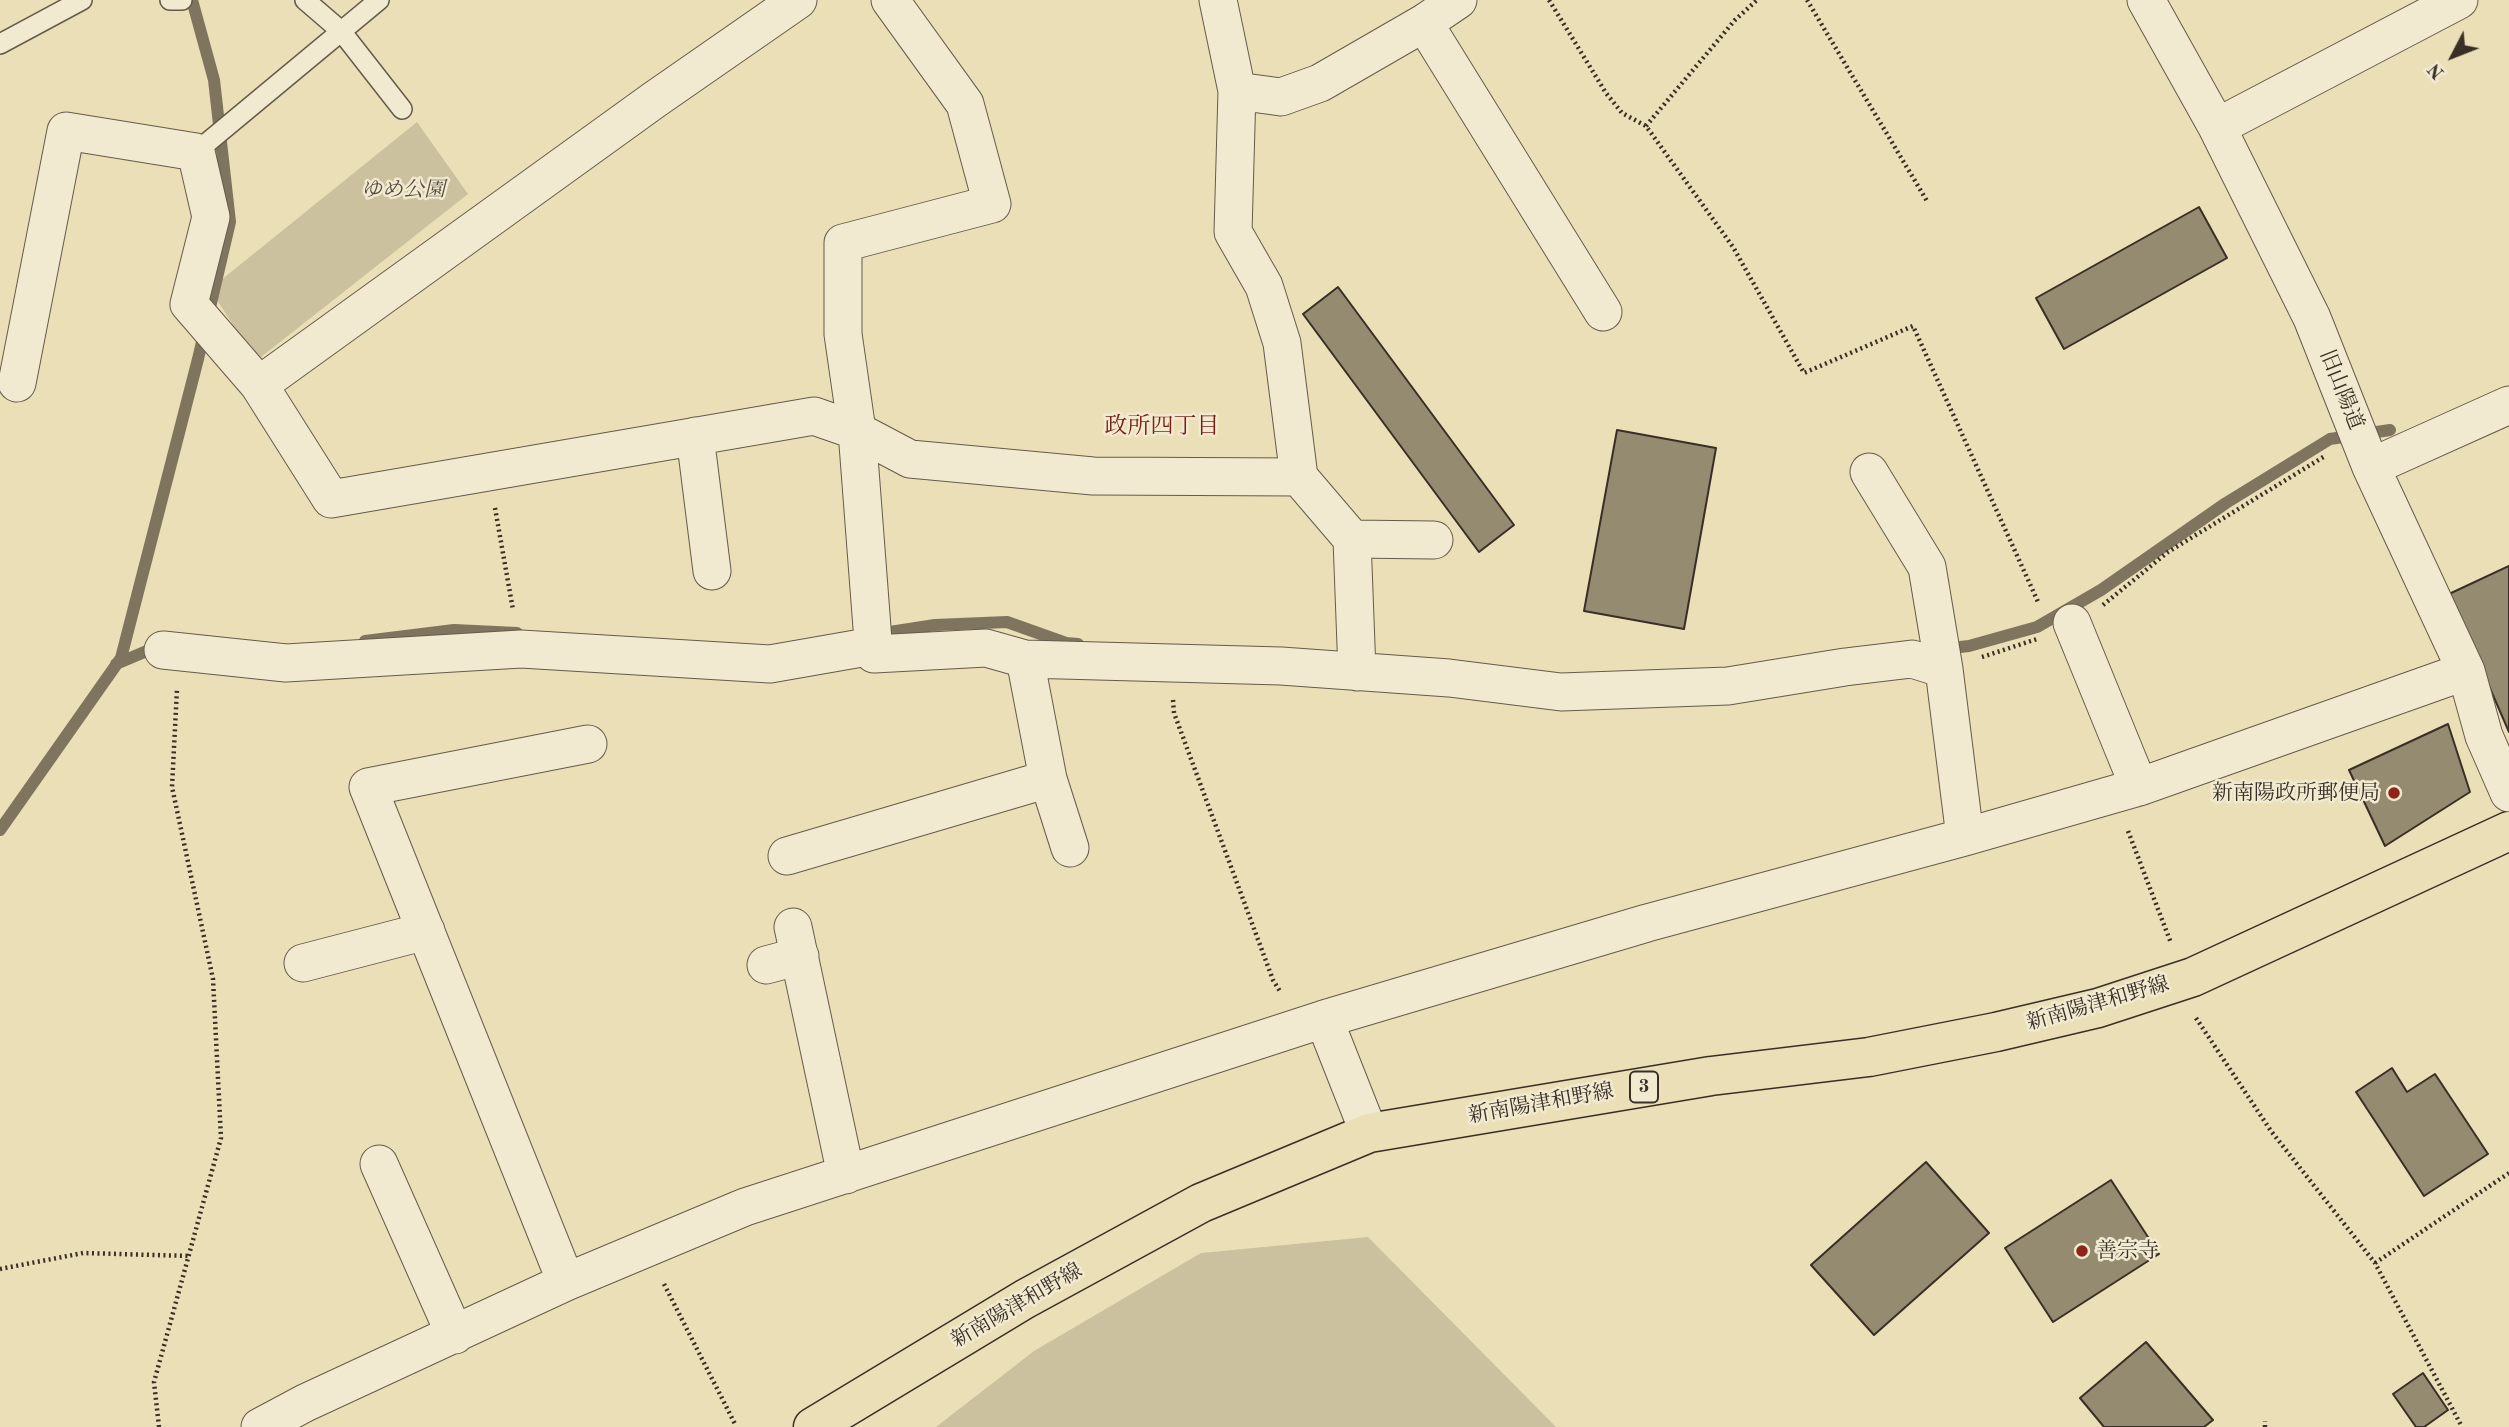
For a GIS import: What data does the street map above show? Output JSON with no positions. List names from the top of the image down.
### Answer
{
  "streets": {
    "main road": ["新南陽津和野線", "3"],
    "street": ["旧山陽道"]
  },
  "districts": ["政所四丁目"],
  "parks": ["ゆめ公園"],
  "places": ["新南陽政所郵便局", "善宗寺"],
  "north": "bottom left"
}
